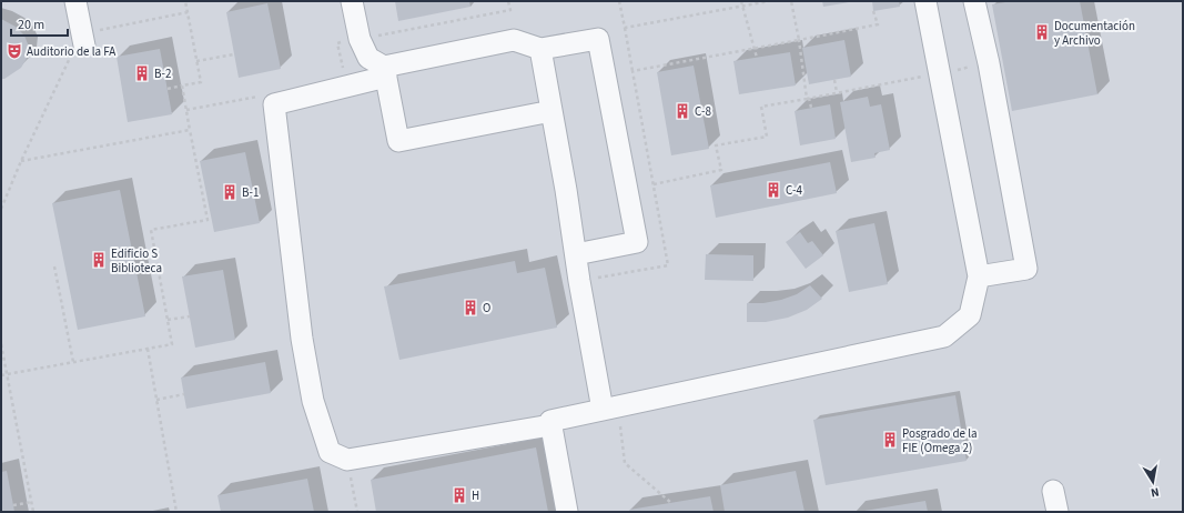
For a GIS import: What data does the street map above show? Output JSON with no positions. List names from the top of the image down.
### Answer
{
  "places": {
    "building": [
      "Documentación y Archivo",
      "B-2",
      "C-8",
      "C-4",
      "B-1",
      "Edificio S Biblioteca",
      "O",
      "Posgrado de la FIE (Omega 2)",
      "H"
    ],
    "theatre": ["Auditorio de la FA"]
  },
  "scale_bar": "20 m",
  "north": "bottom"
}
